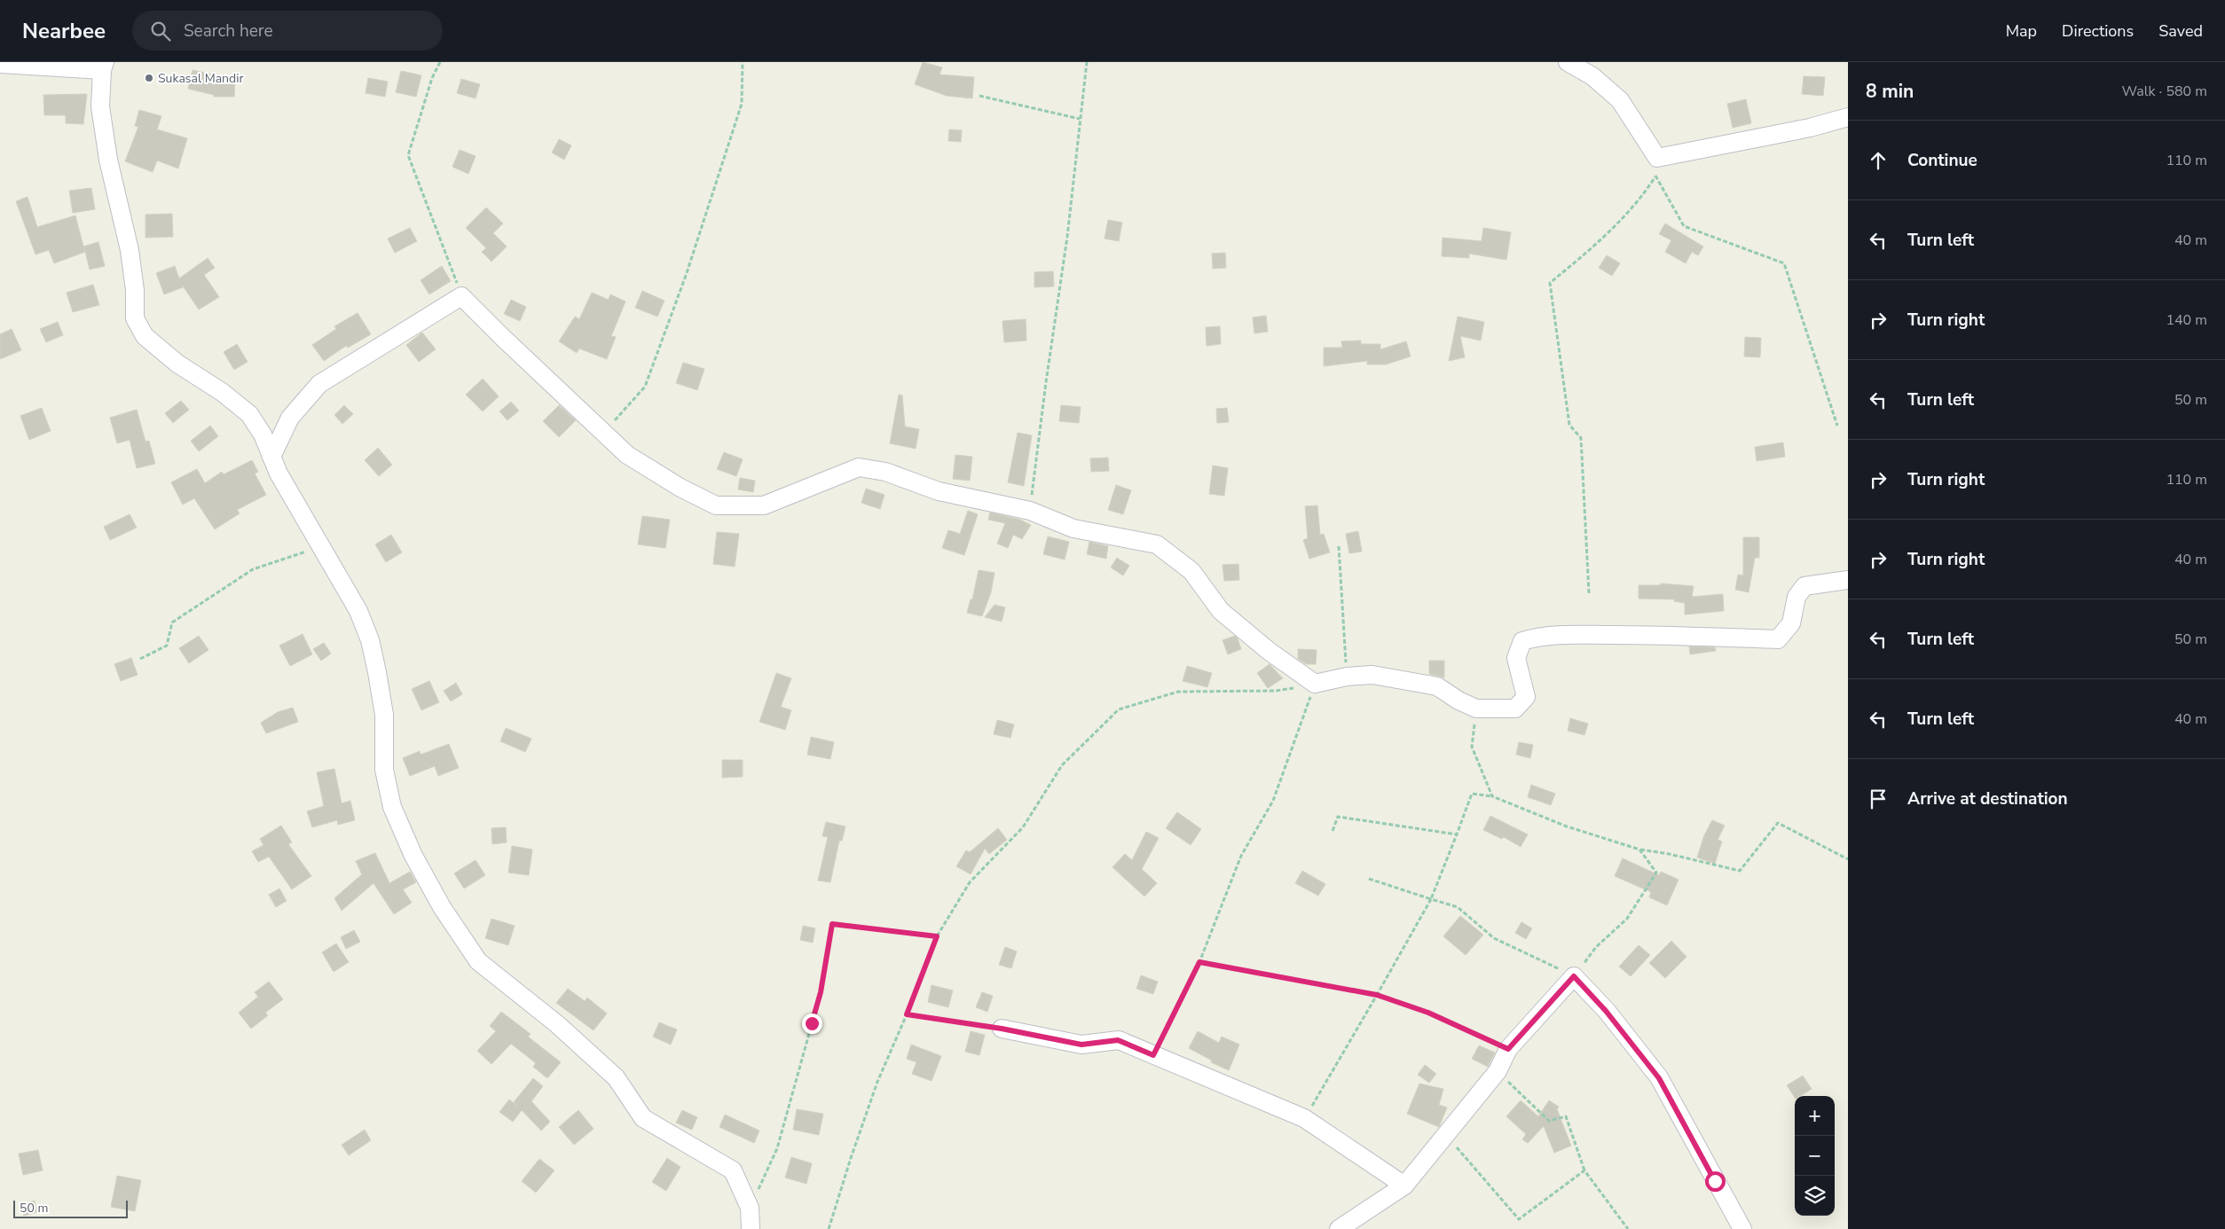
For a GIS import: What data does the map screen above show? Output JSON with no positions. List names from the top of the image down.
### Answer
{
  "places": ["Sukasal Mandir"],
  "scale_bar": "50 m",
  "page": {
    "header": "Nearbee",
    "search": "Search here",
    "nav": ["Map", "Directions", "Saved"],
    "heading": ["8 min", "Walk · 580 m"],
    "list": [
      ["Continue", "110 m"],
      ["Turn left", "40 m"],
      ["Turn right", "140 m"],
      ["Turn left", "50 m"],
      ["Turn right", "110 m"],
      ["Turn right", "40 m"],
      ["Turn left", "50 m"],
      ["Turn left", "40 m"],
      "Arrive at destination"
    ],
    "map_buttons": ["+", "−"],
    "scale": "50 m"
  }
}
